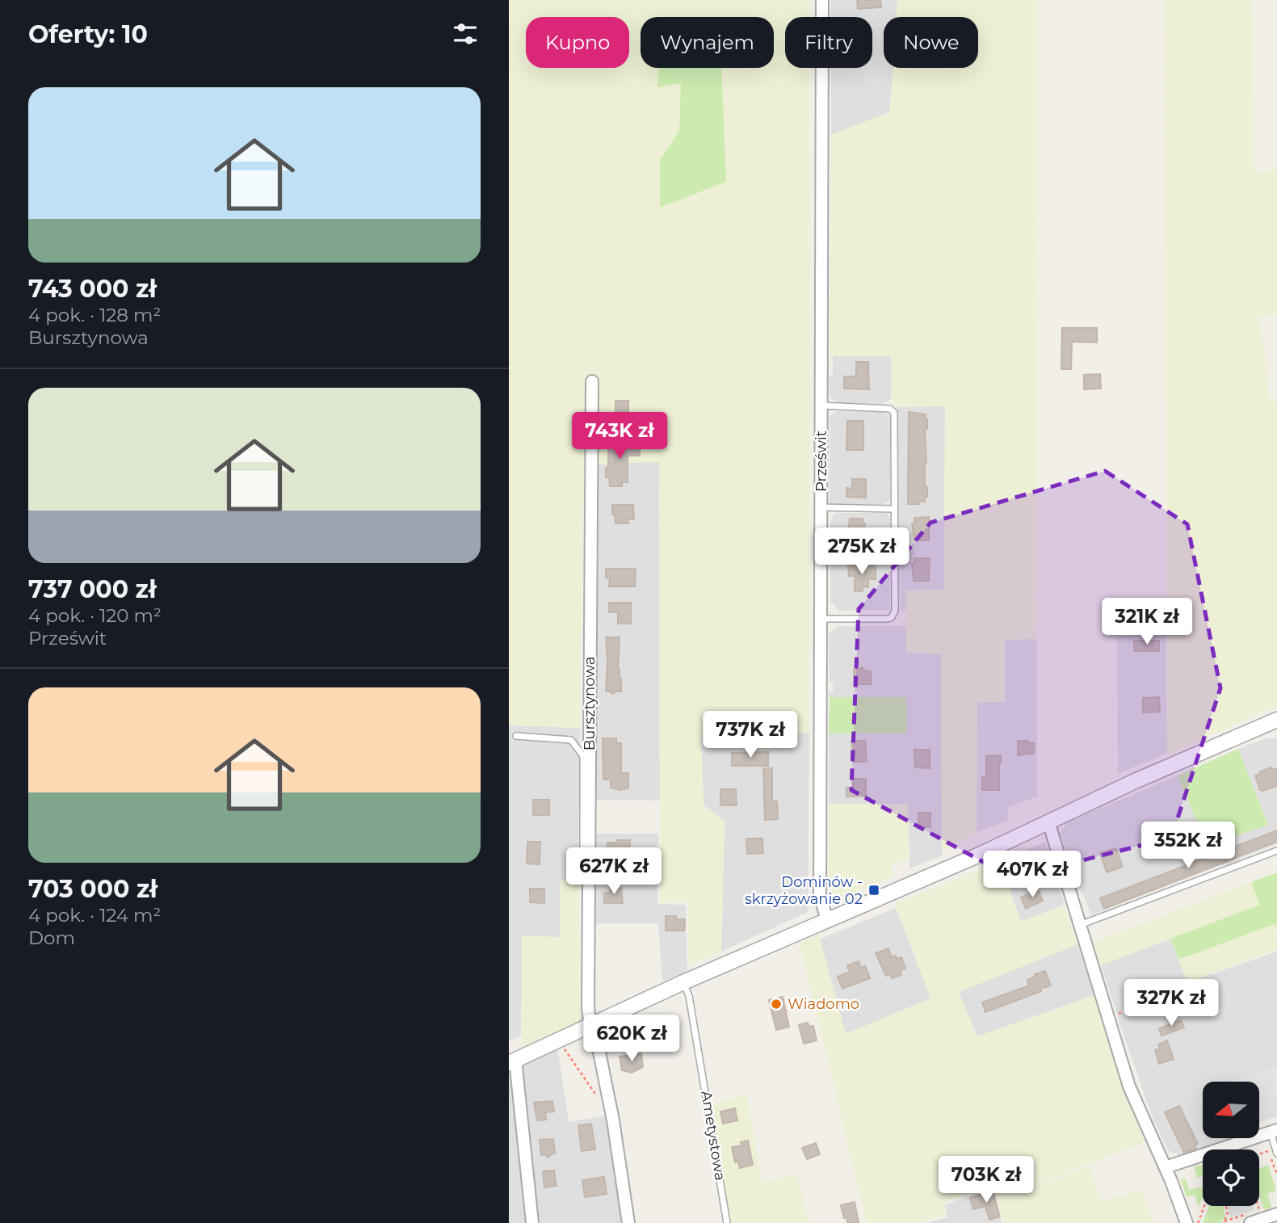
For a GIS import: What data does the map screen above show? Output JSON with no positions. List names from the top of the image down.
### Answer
{
  "streets": {
    "street": ["Prześwit", "Bursztynowa"],
    "lane": ["Ametystowa"]
  },
  "places": {
    "transit": ["Dominów - skrzyżowanie 02"],
    "other": ["Wiadomo"]
  },
  "north": "left",
  "page": {
    "heading": "Oferty: 10",
    "chip": [
      "Kupno",
      "Wynajem",
      "Filtry",
      "Nowe"
    ],
    "list": [
      {
        "name": "743 000 zł",
        "note": "4 pok. · 128 m² · Bursztynowa"
      },
      {
        "name": "737 000 zł",
        "note": "4 pok. · 120 m² · Prześwit"
      },
      {
        "name": "703 000 zł",
        "note": "4 pok. · 124 m² · Dom"
      }
    ],
    "price": [
      "743K zł",
      "275K zł",
      "321K zł",
      "737K zł",
      "352K zł",
      "627K zł",
      "407K zł",
      "327K zł",
      "620K zł",
      "703K zł"
    ]
  }
}
